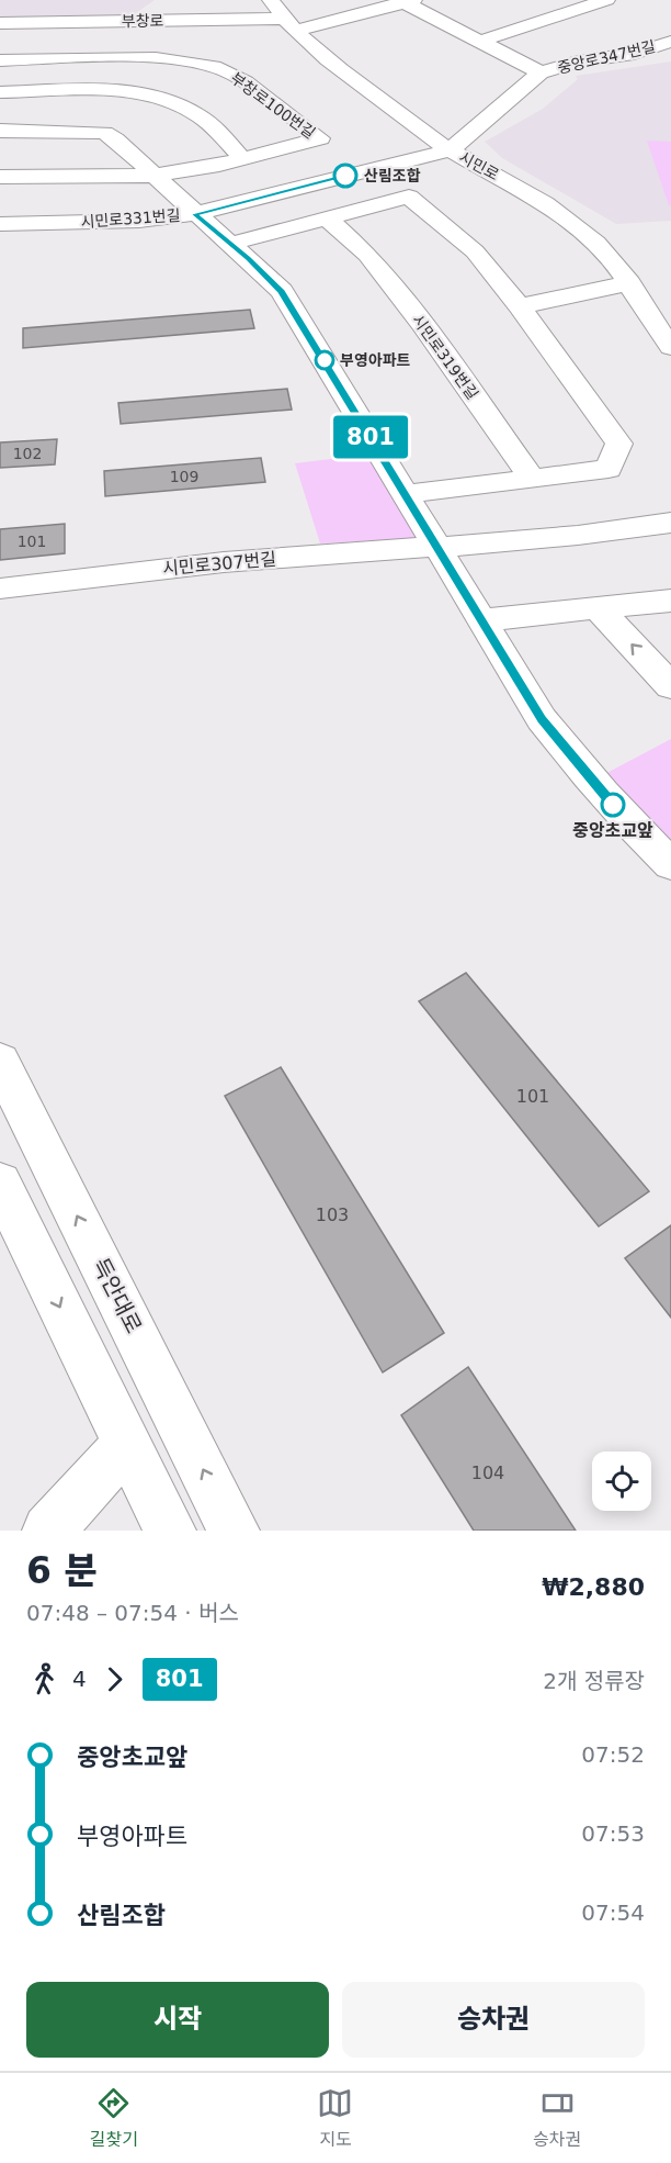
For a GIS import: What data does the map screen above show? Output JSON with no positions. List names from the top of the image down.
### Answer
{
  "streets": {
    "street": [
      "부창로",
      "중앙로347번길",
      "부창로100번길",
      "시민로",
      "시민로331번길",
      "시민로319번길",
      "시민로307번길",
      "득안대로"
    ]
  },
  "crossings": [
    ["부창로", "중앙로347번길"],
    ["부창로", "시민로"],
    ["중앙로347번길", "시민로"],
    ["중앙로347번길", "시민로331번길"],
    ["시민로", "시민로331번길"]
  ],
  "places": ["산림조합", "부영아파트", "중앙초교앞"],
  "lines": ["bus line 801"],
  "house_numbers": [
    "102",
    "109",
    "101",
    "101",
    "103",
    "104"
  ],
  "page": {
    "on_map": "801",
    "heading": ["6 분", "07:48 – 07:54 · 버스", "₩2,880"],
    "legs": ["4", "801", "2개 정류장"],
    "list": [
      {
        "name": "중앙초교앞",
        "value": "07:52"
      },
      {
        "name": "부영아파트",
        "value": "07:53"
      },
      {
        "name": "산림조합",
        "value": "07:54"
      }
    ],
    "buttons": ["시작", "승차권"],
    "tabs": ["길찾기", "지도", "승차권"]
  }
}
